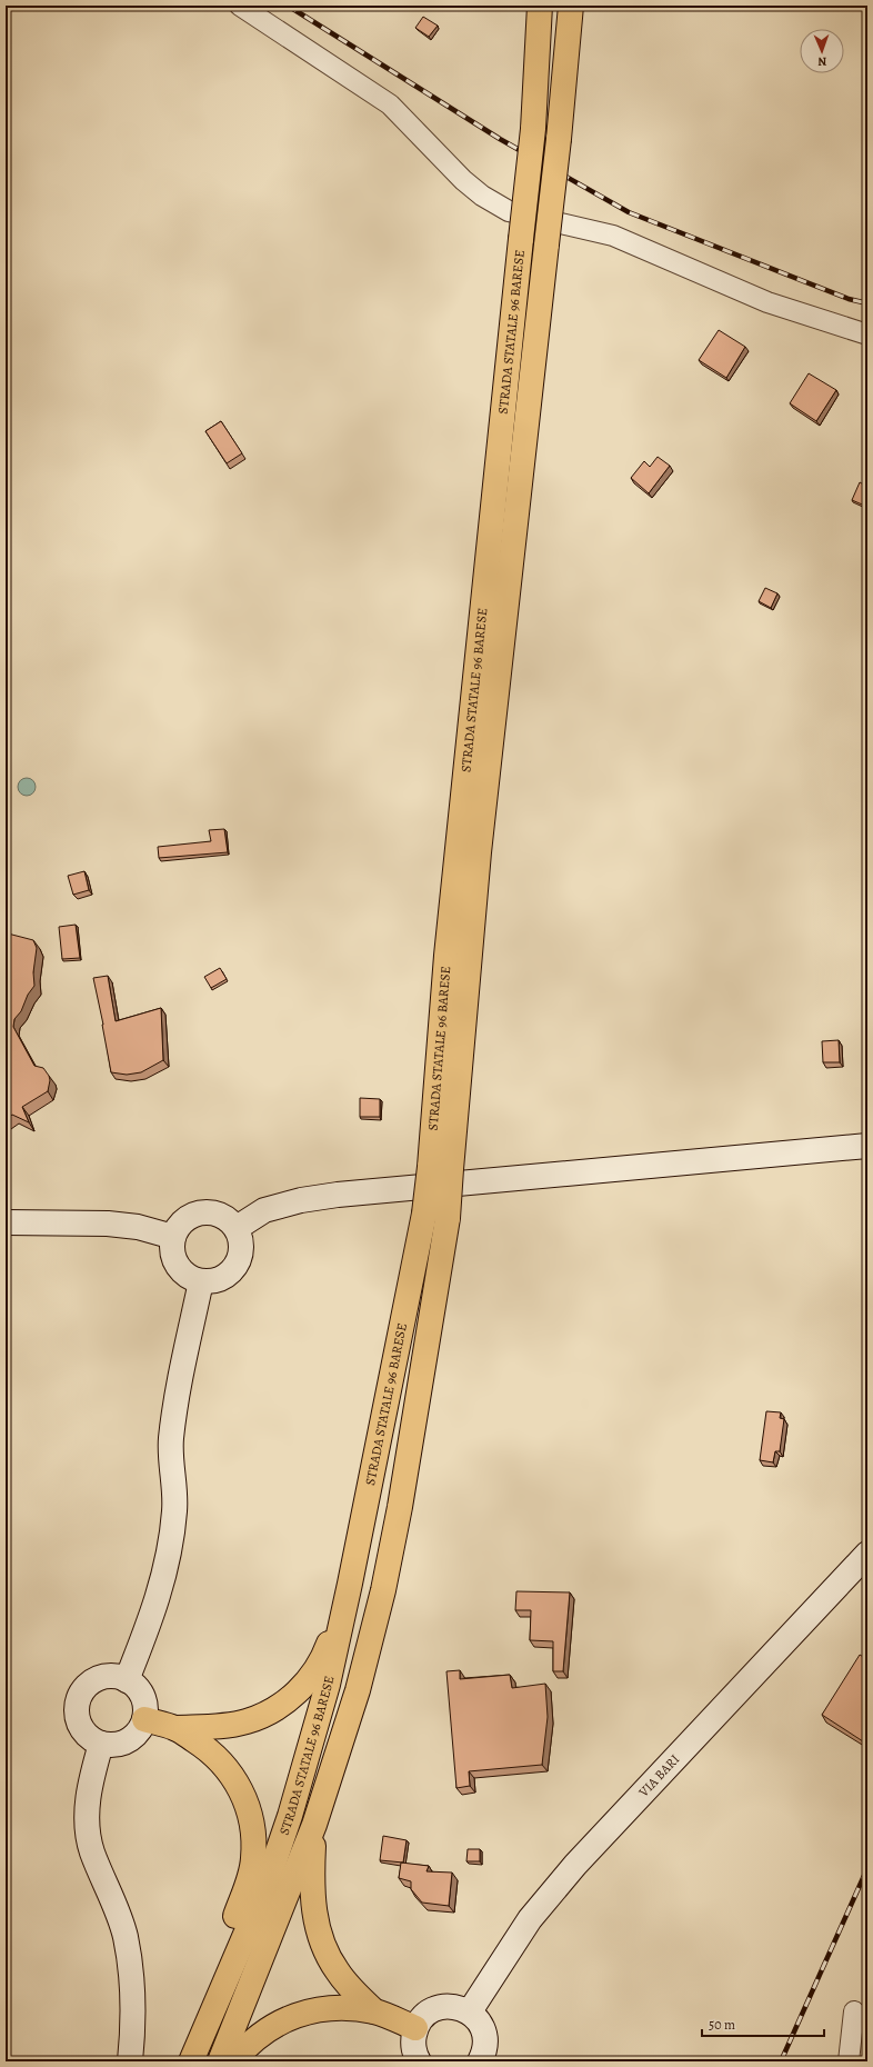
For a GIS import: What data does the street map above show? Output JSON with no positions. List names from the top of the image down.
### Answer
{
  "streets": {
    "highway": ["STRADA STATALE 96 BARESE"],
    "main road": ["VIA BARI"]
  },
  "scale_bar": "50 m",
  "north": "bottom"
}
